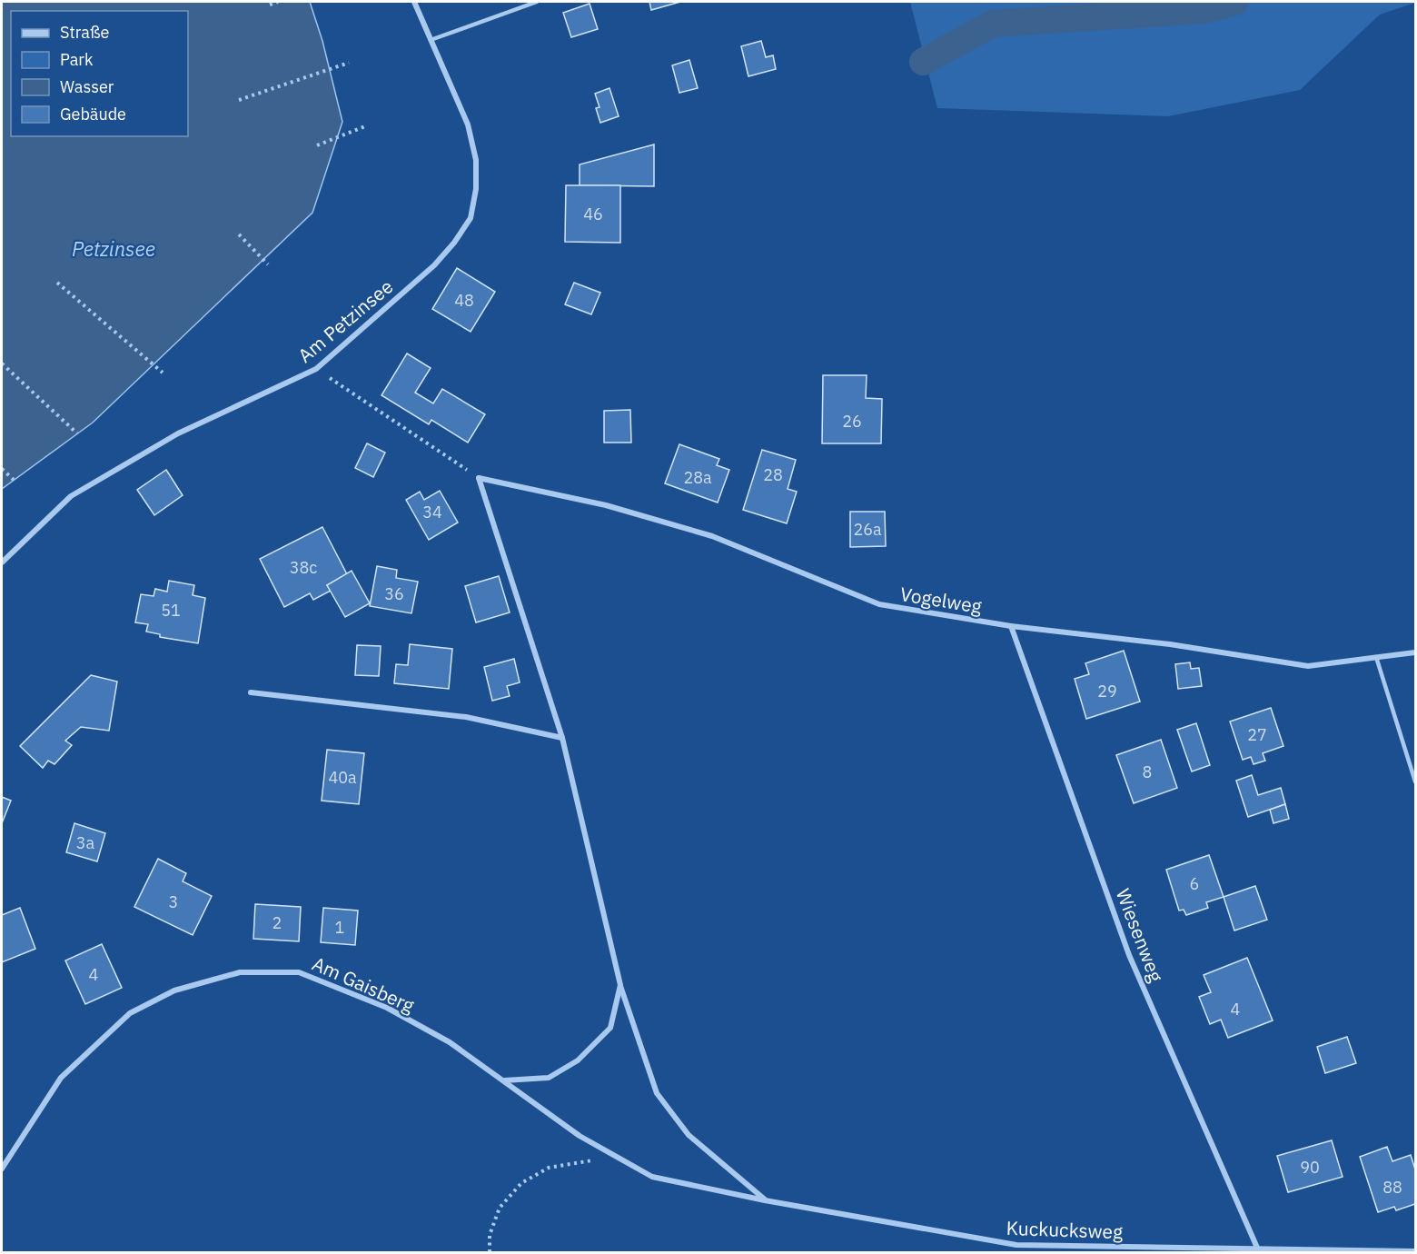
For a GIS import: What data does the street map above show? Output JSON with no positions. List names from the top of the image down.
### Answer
{
  "streets": {
    "street": [
      "Am Petzinsee",
      "Vogelweg",
      "Wiesenweg",
      "Am Gaisberg",
      "Kuckucksweg"
    ]
  },
  "crossings": [
    ["Vogelweg", "Wiesenweg"],
    ["Wiesenweg", "Kuckucksweg"],
    ["Am Gaisberg", "Kuckucksweg"]
  ],
  "water": ["Petzinsee"],
  "house_numbers": [
    "46",
    "48",
    "26",
    "28",
    "28a",
    "34",
    "26a",
    "38c",
    "36",
    "51",
    "29",
    "27",
    "8",
    "40a",
    "3a",
    "6",
    "3",
    "2",
    "1",
    "4",
    "4",
    "90",
    "88"
  ],
  "legend": [
    "Straße",
    "Park",
    "Wasser",
    "Gebäude"
  ]
}
